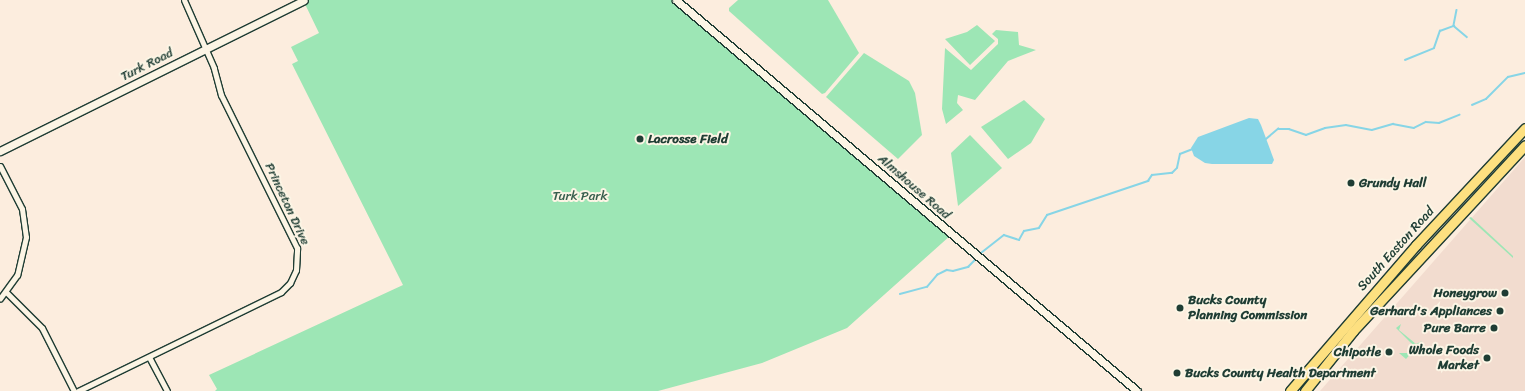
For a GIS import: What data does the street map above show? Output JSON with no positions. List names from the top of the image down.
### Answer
{
  "streets": {
    "highway": ["South Easton Road"],
    "street": ["Turk Road", "Almshouse Road", "Princeton Drive"]
  },
  "crossings": [
    ["Turk Road", "Princeton Drive"]
  ],
  "parks": ["Turk Park"],
  "places": [
    "Lacrosse Field",
    "Grundy Hall",
    "Honeygrow",
    "Bucks County Planning Commission",
    "Gerhard's Appliances",
    "Pure Barre",
    "Chipotle",
    "Whole Foods Market",
    "Bucks County Health Department"
  ]
}
